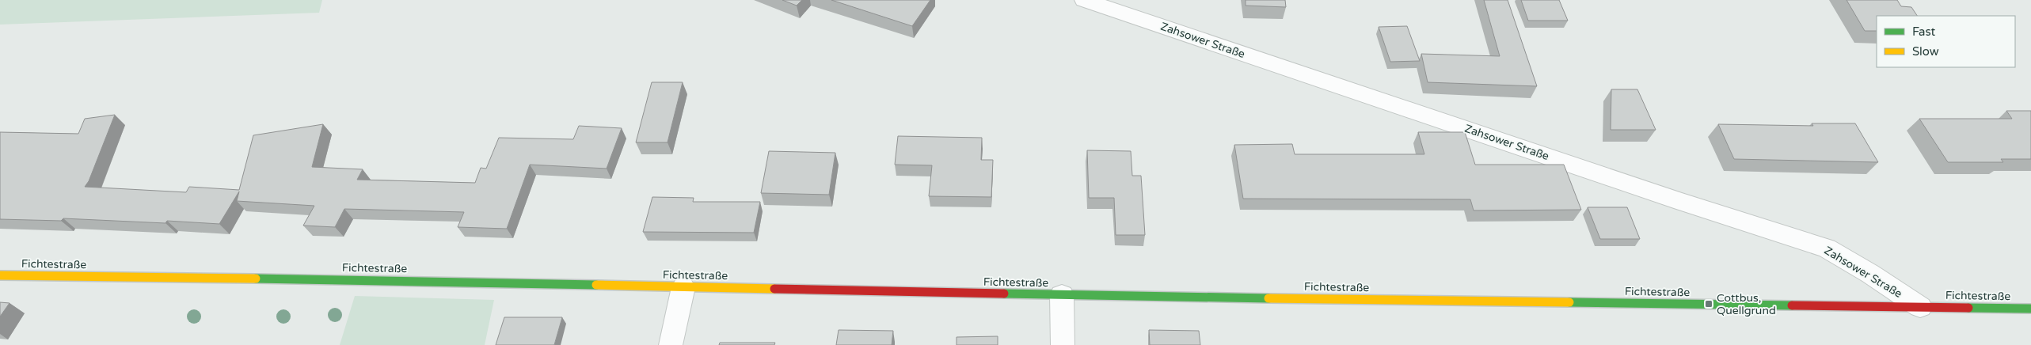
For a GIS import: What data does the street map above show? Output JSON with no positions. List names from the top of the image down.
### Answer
{
  "streets": {
    "street": ["Zahsower Straße", "Fichtestraße"]
  },
  "crossings": [
    ["Zahsower Straße", "Fichtestraße"]
  ],
  "places": {
    "transit": ["Cottbus, Quellgrund"]
  },
  "legend": ["Fast", "Slow"]
}
